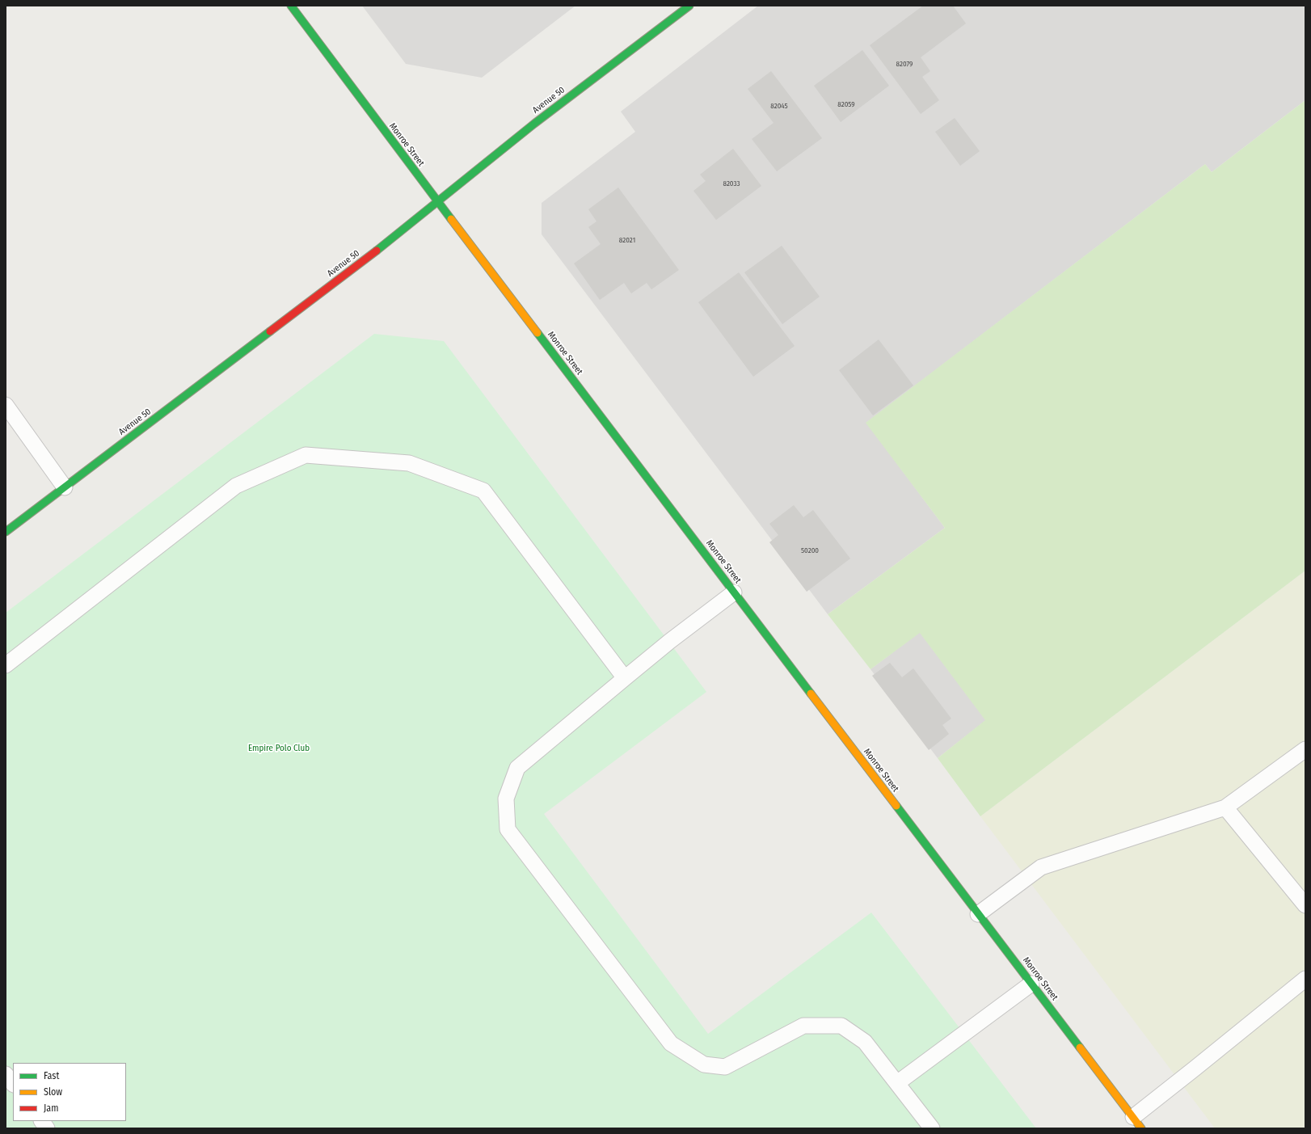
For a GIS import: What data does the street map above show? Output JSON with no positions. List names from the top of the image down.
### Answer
{
  "streets": {
    "main road": ["Avenue 50", "Monroe Street"]
  },
  "crossings": [
    ["Avenue 50", "Monroe Street"]
  ],
  "parks": ["Empire Polo Club"],
  "house_numbers": [
    "82079",
    "82059",
    "82045",
    "82033",
    "82021",
    "50200"
  ],
  "legend": ["Fast", "Slow", "Jam"]
}
